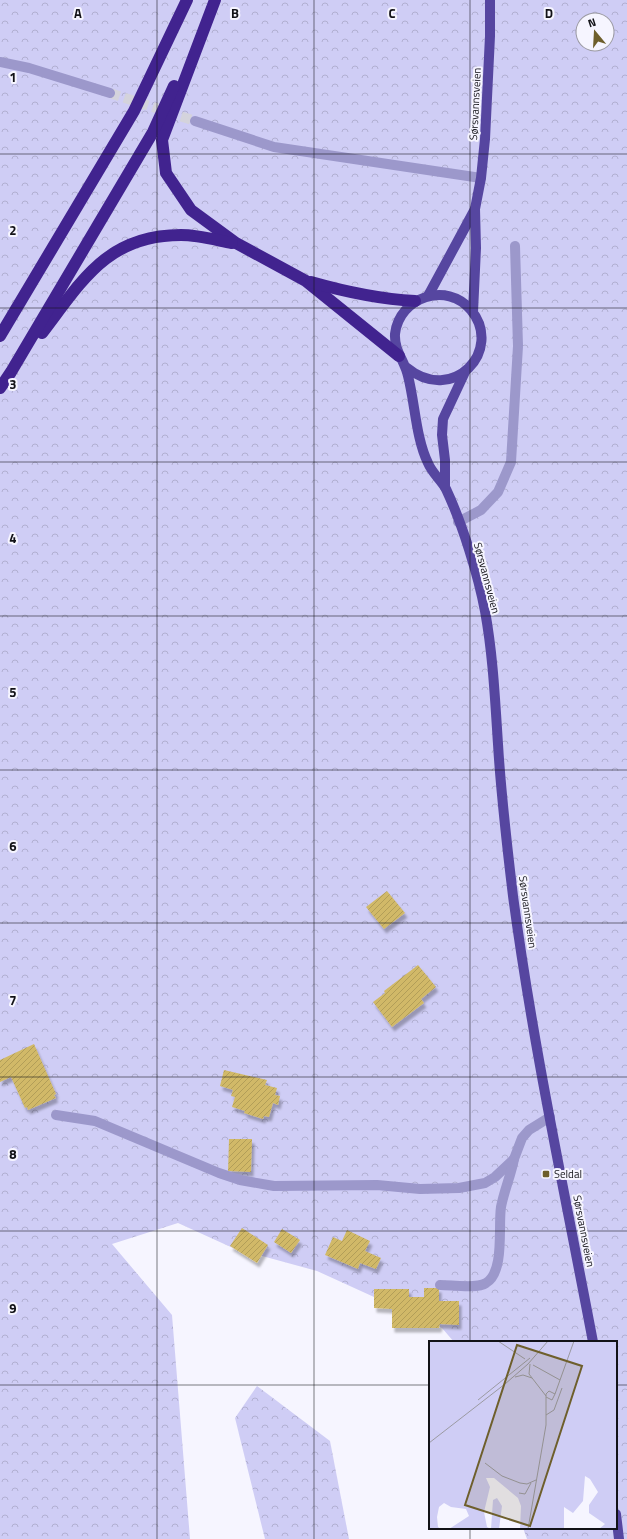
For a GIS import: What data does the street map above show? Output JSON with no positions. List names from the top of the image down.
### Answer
{
  "streets": {
    "main road": ["Sørsvannsveien"]
  },
  "places": {
    "transit": ["Seldal"]
  },
  "north": "top",
  "grid": {
    "columns": [
      "A",
      "B",
      "C",
      "D"
    ],
    "rows": [
      "1",
      "2",
      "3",
      "4",
      "5",
      "6",
      "7",
      "8",
      "9"
    ]
  }
}
